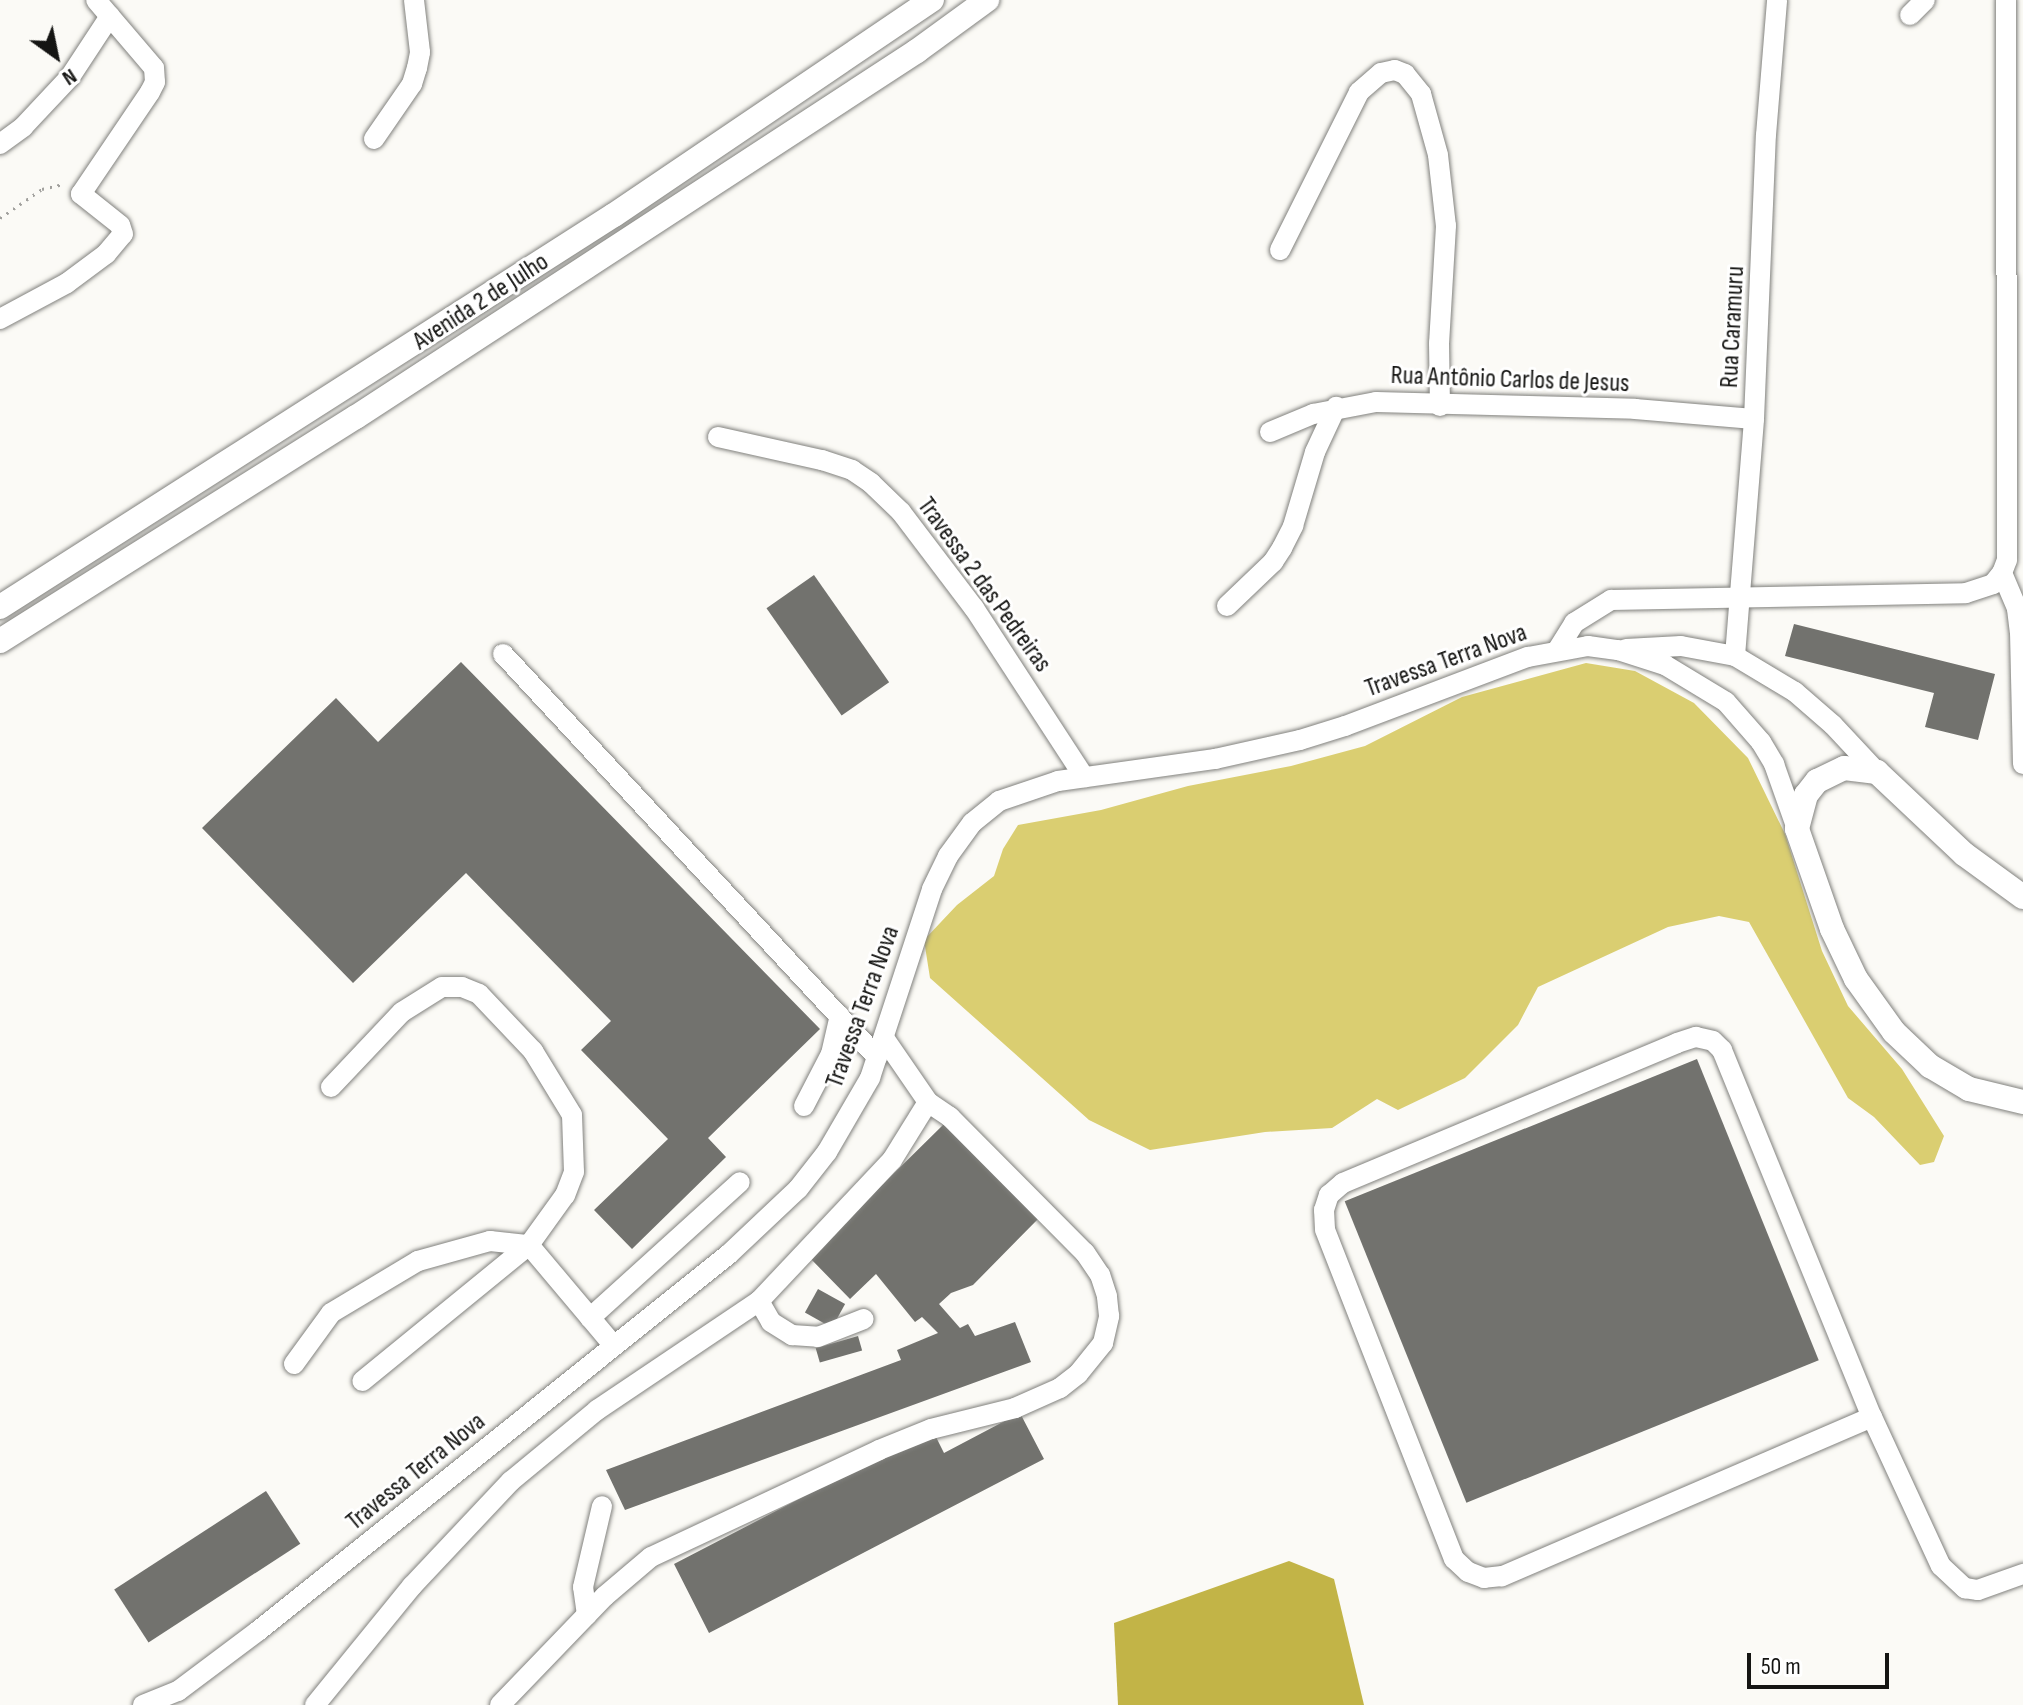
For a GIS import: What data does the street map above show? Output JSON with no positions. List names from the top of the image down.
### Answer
{
  "streets": {
    "main road": ["Avenida 2 de Julho"],
    "street": [
      "Rua Caramuru",
      "Rua Antônio Carlos de Jesus",
      "Travessa 2 das Pedreiras",
      "Travessa Terra Nova"
    ]
  },
  "crossings": [
    ["Rua Caramuru", "Rua Antônio Carlos de Jesus"],
    ["Travessa 2 das Pedreiras", "Travessa Terra Nova"]
  ],
  "scale_bar": "50 m",
  "north": "bottom right"
}
